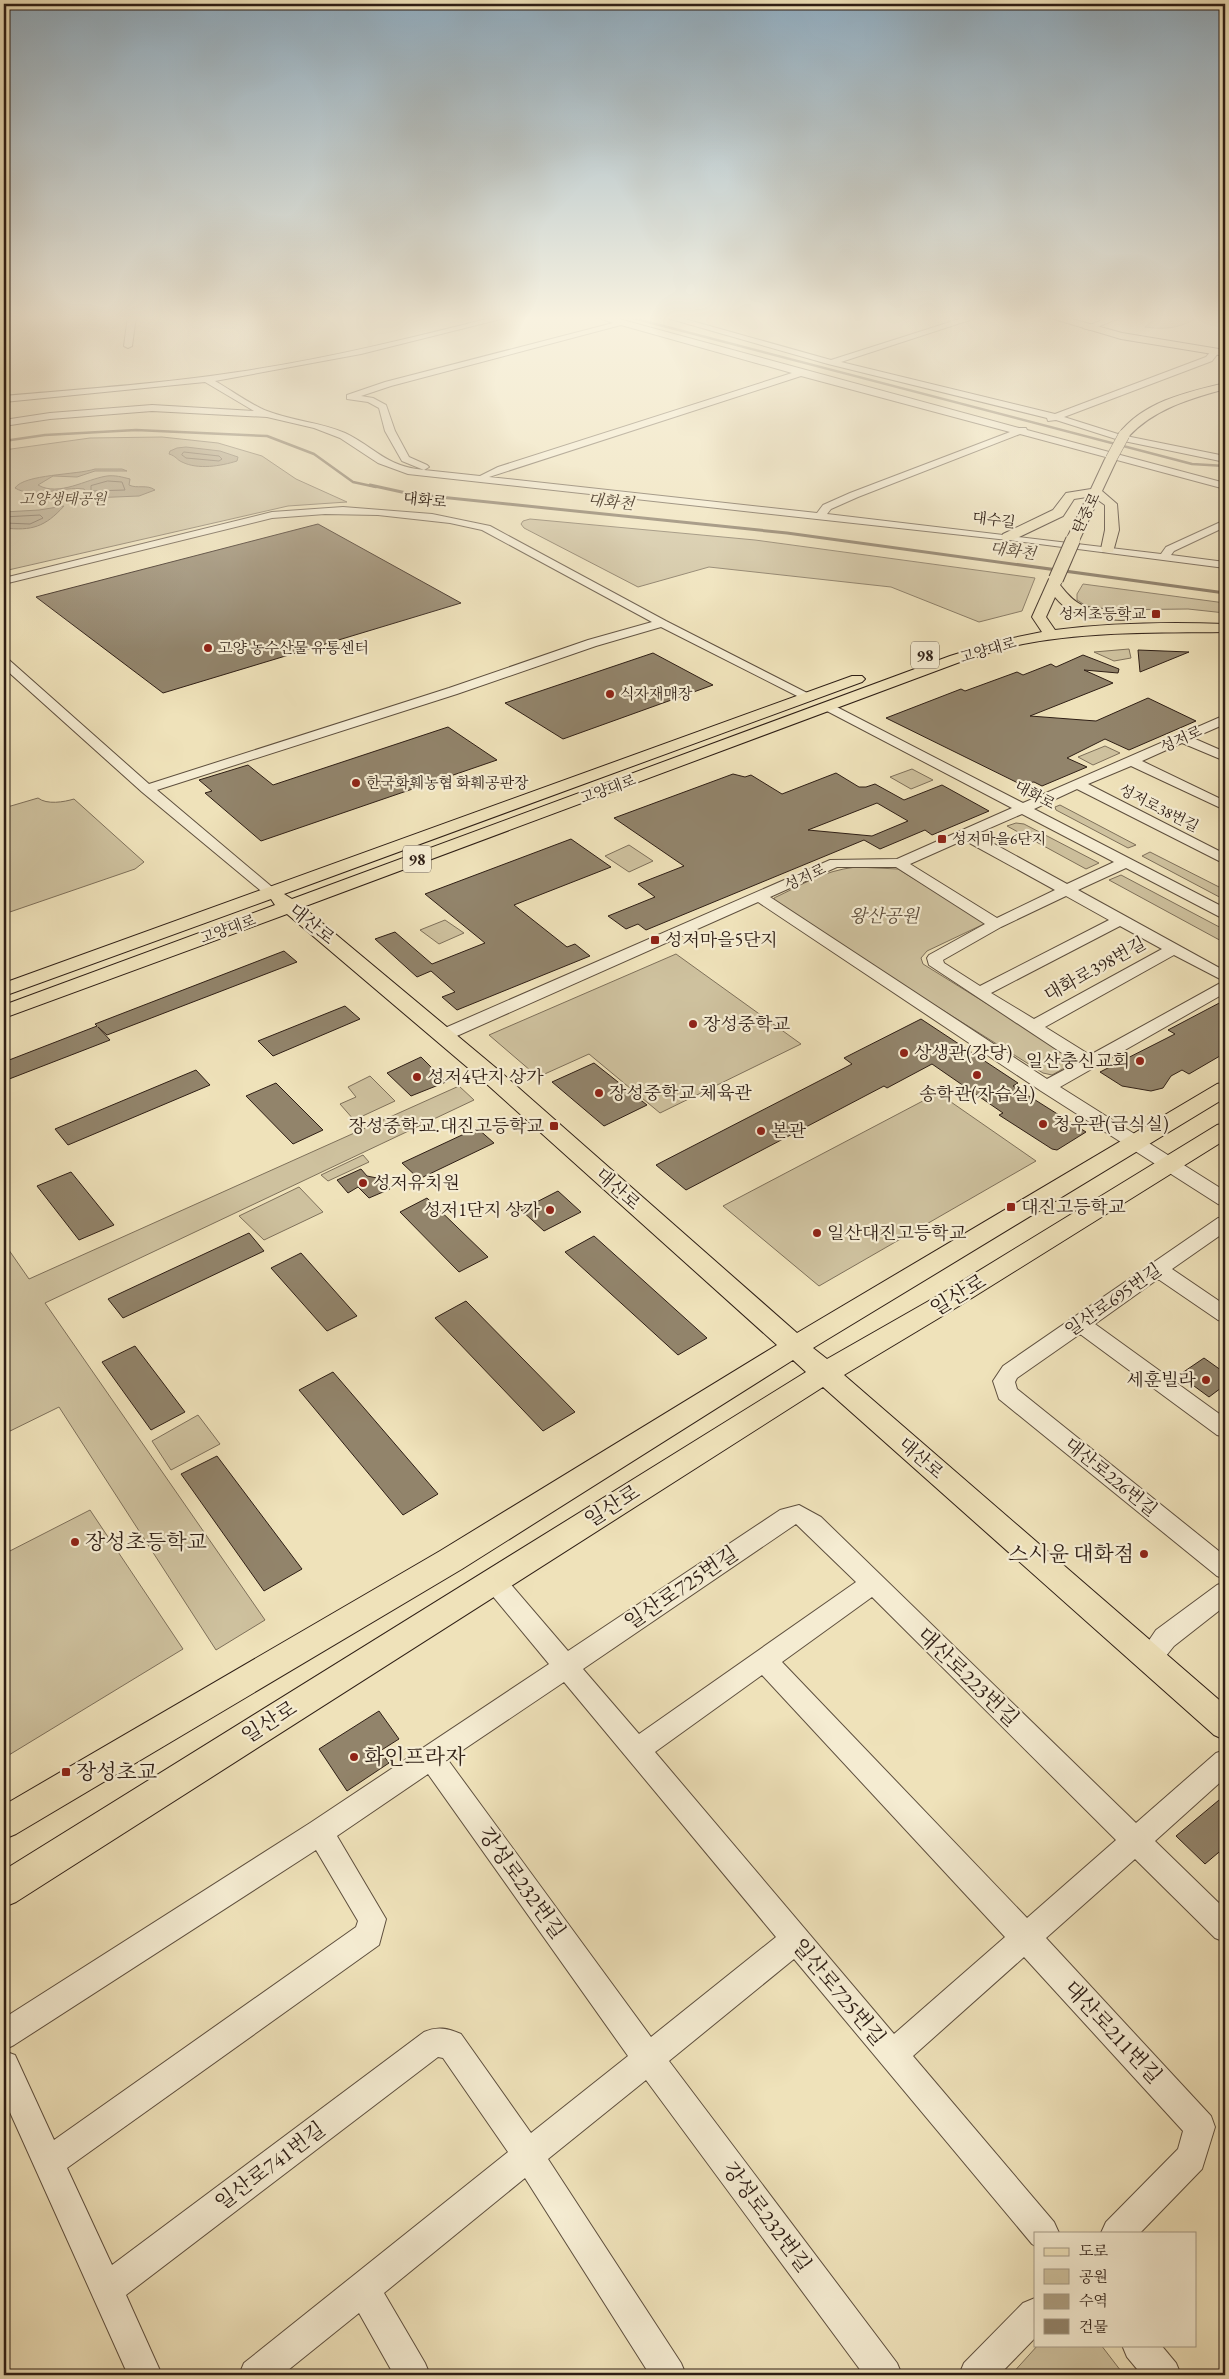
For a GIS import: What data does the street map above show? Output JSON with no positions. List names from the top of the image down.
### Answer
{
  "streets": {
    "main road": [
      "탄중로",
      "고양대로",
      "98",
      "대산로",
      "일산로"
    ],
    "street": [
      "대화로",
      "대수길",
      "성저로",
      "성저로38번길",
      "대화로398번길",
      "일산로695번길",
      "대산로226번길",
      "일산로725번길",
      "대산로223번길",
      "강성로232번길",
      "대산로211번길",
      "일산로741번길"
    ]
  },
  "crossings": [
    ["대화로", "고양대로"],
    ["대화로", "성저로"],
    ["대화로", "대화로398번길"],
    ["고양대로", "대산로"],
    ["성저로", "성저로38번길"],
    ["성저로", "대산로"],
    ["성저로", "대화로398번길"],
    ["대산로", "일산로"],
    ["일산로", "일산로725번길"],
    ["일산로695번길", "대산로226번길"],
    ["일산로725번길", "대산로223번길"],
    ["일산로725번길", "강성로232번길"]
  ],
  "water": ["대화천"],
  "parks": ["고양생태공원", "왕산공원"],
  "places": {
    "transit": [
      "성저초등학교",
      "성저마을6단지",
      "성저마을5단지",
      "장성중학교.대진고등학교",
      "대진고등학교",
      "장성초교"
    ],
    "other": [
      "고양 농수산물 유통센터",
      "식자재매장",
      "한국화훼농협 화훼공판장",
      "장성중학교",
      "상생관(강당)",
      "일산충신교회",
      "송학관(자습실)",
      "성저4단지 상가",
      "장성중학교 체육관",
      "청우관(급식실)",
      "본관",
      "성저유치원",
      "성저1단지 상가",
      "일산대진고등학교",
      "세훈빌라",
      "장성초등학교",
      "스시윤 대화점",
      "화인프라자"
    ]
  },
  "legend": [
    "도로",
    "공원",
    "수역",
    "건물"
  ]
}
